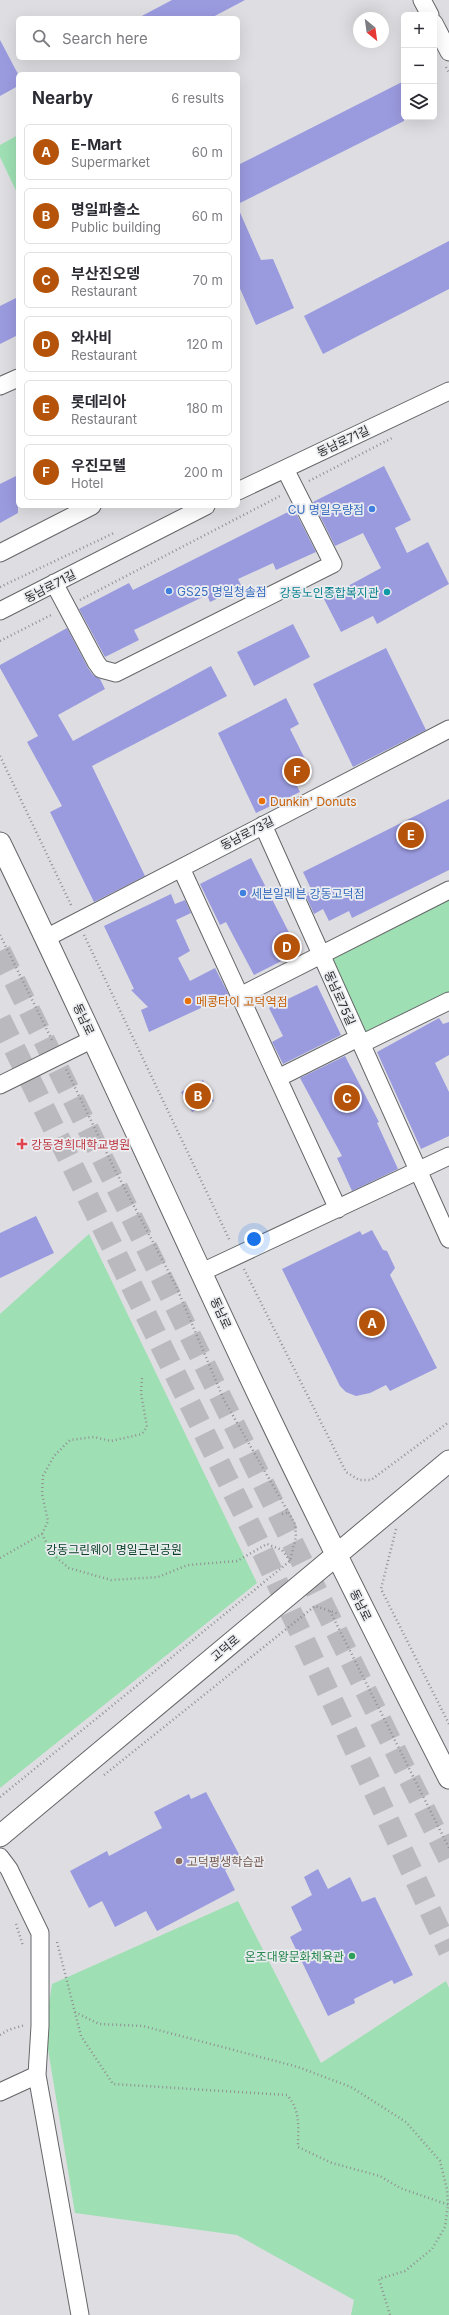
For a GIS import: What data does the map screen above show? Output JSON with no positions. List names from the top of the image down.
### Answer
{
  "streets": {
    "main road": ["동남로", "고덕로"],
    "street": ["동남로71길", "동남로73길", "동남로75길"]
  },
  "crossings": [
    ["동남로73길", "동남로75길"],
    ["동남로73길", "동남로"],
    ["동남로", "고덕로"]
  ],
  "parks": ["강동그린웨이 명일근린공원"],
  "places": {
    "other": [
      "CU 명일우량점",
      "GS25 명일청솔점",
      "강동노인종합복지관",
      "Dunkin' Donuts",
      "세븐일레븐 강동고덕점",
      "메콩타이 고덕역점",
      "고덕평생학습관",
      "온조대왕문화체육관"
    ],
    "health": ["강동경희대학교병원"]
  },
  "north": "bottom right",
  "page": {
    "map_buttons": ["+", "−"],
    "search": "Search here",
    "heading": ["Nearby", "6 results"],
    "list": [
      {
        "mark": "A",
        "name": "E-Mart",
        "note": "Supermarket",
        "value": "60 m"
      },
      {
        "mark": "B",
        "name": "명일파출소",
        "note": "Public building",
        "value": "60 m"
      },
      {
        "mark": "C",
        "name": "부산진오뎅",
        "note": "Restaurant",
        "value": "70 m"
      },
      {
        "mark": "D",
        "name": "와사비",
        "note": "Restaurant",
        "value": "120 m"
      },
      {
        "mark": "E",
        "name": "롯데리아",
        "note": "Restaurant",
        "value": "180 m"
      },
      {
        "mark": "F",
        "name": "우진모텔",
        "note": "Hotel",
        "value": "200 m"
      }
    ],
    "pins": [
      "F",
      "E",
      "D",
      "B",
      "C",
      "A"
    ]
  }
}
